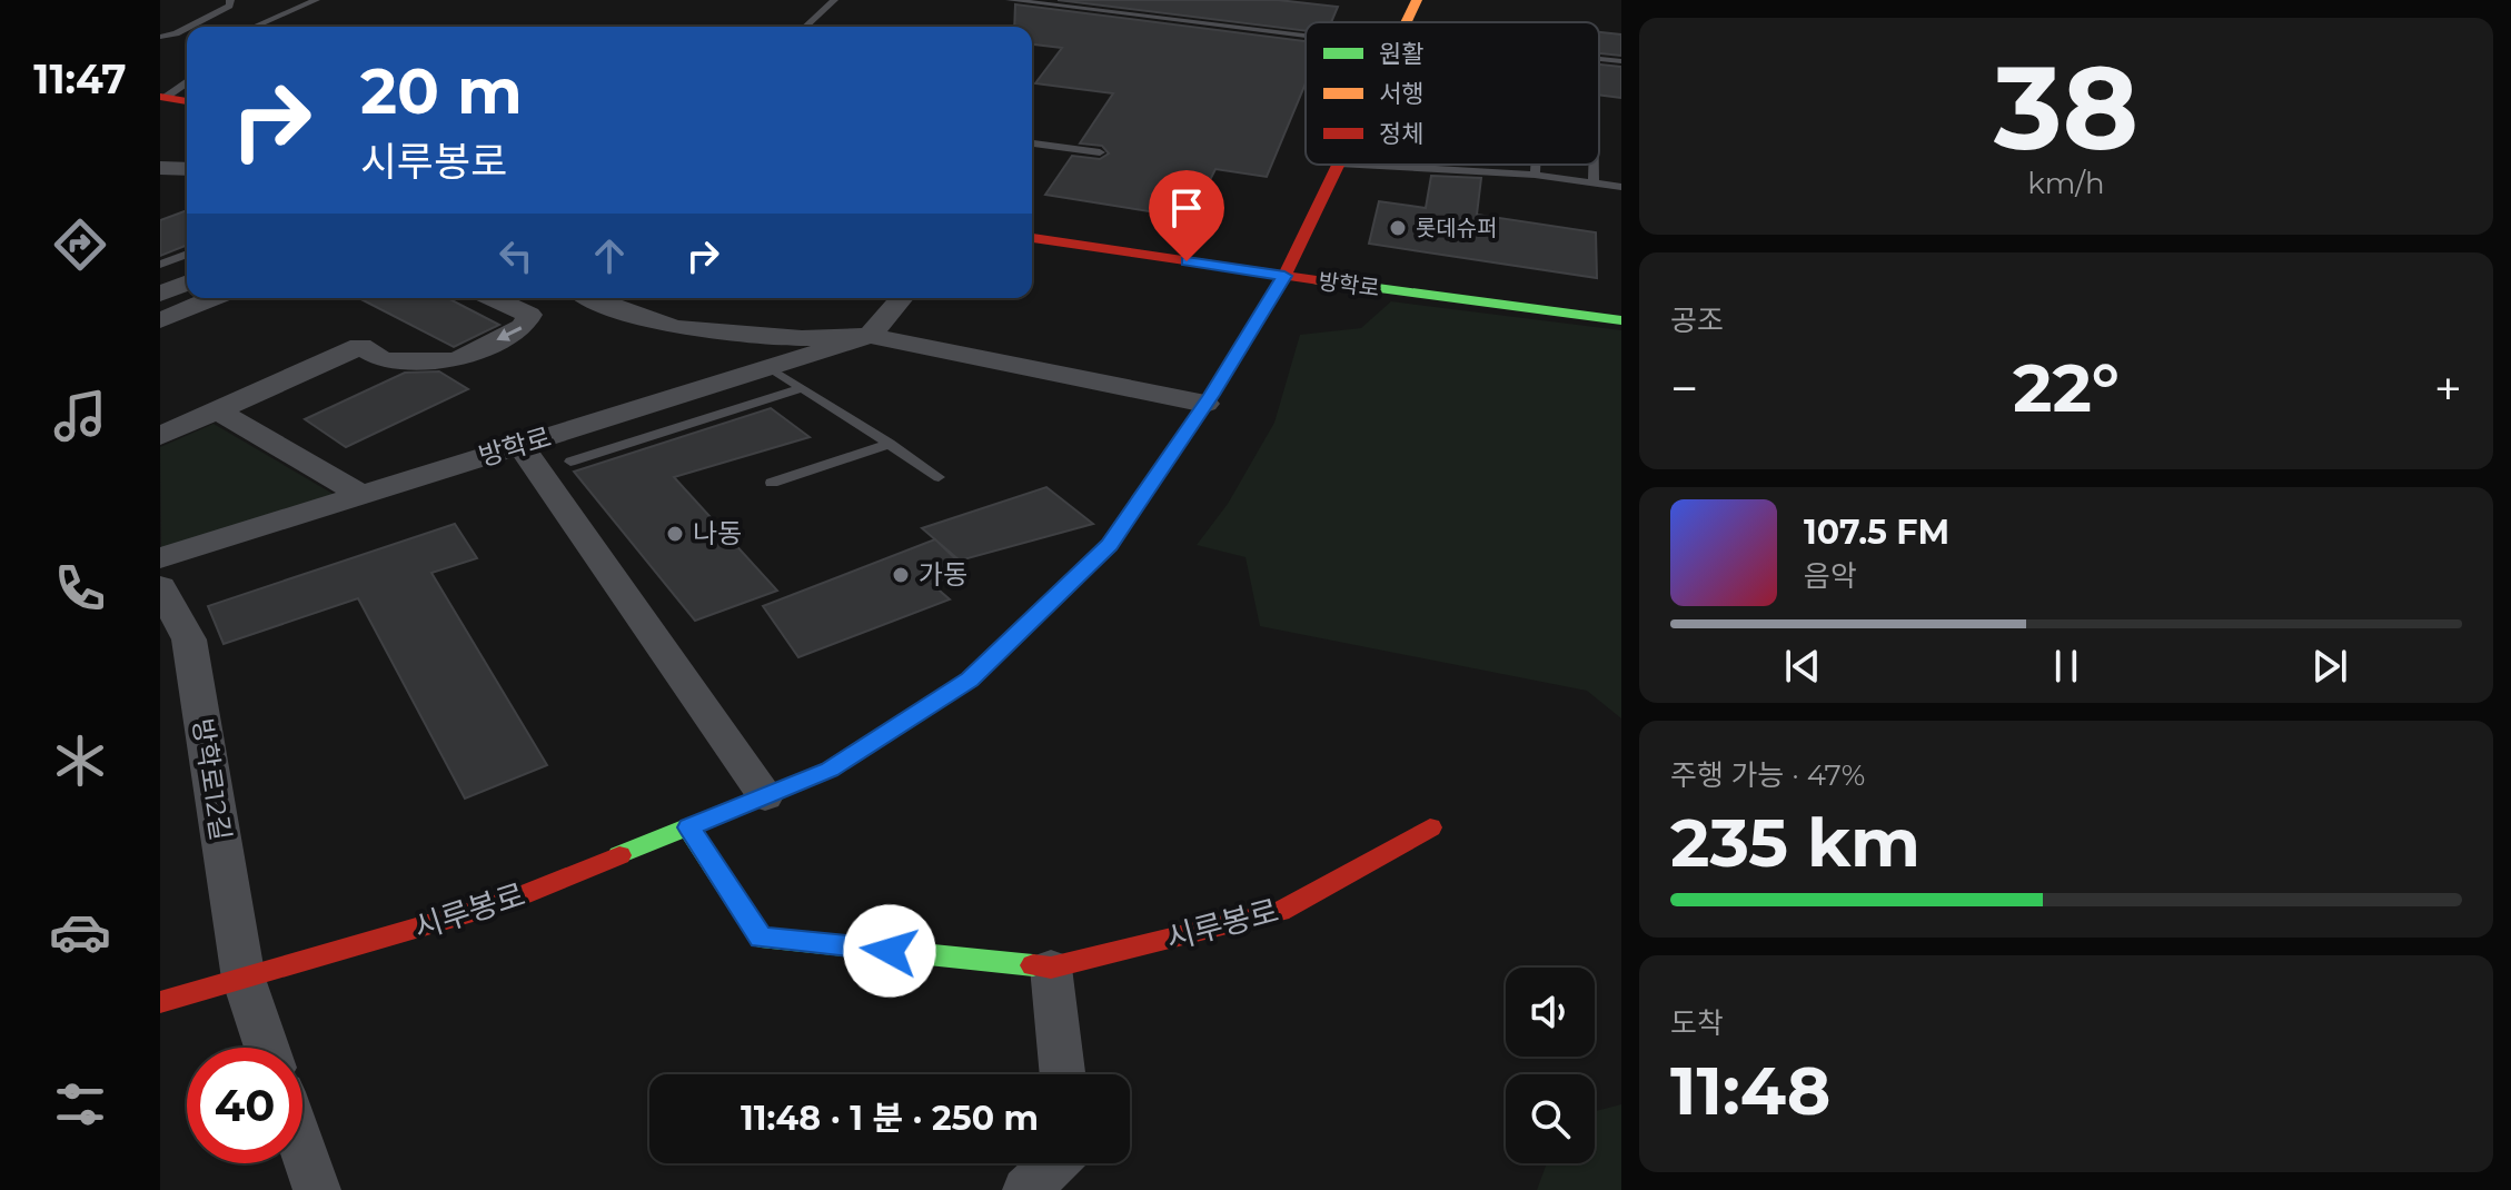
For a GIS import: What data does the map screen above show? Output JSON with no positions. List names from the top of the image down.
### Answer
{
  "streets": {
    "street": ["방학로", "방학로12길", "시루봉로"]
  },
  "crossings": [
    ["방학로", "시루봉로"],
    ["방학로12길", "시루봉로"]
  ],
  "places": ["롯데슈퍼", "나동", "가동"],
  "legend": ["원활", "서행", "정체"],
  "page": {
    "tabs": "11:47",
    "tile": [
      ["38", "km/h"],
      "공조",
      ["주행 가능 · 47%", "235 km"],
      ["도착", "11:48"]
    ],
    "turn": ["20 m", "시루봉로"],
    "heat": ["−", "22°", "+"],
    "song": ["107.5 FM", "음악"],
    "limit": "40",
    "trip": "11:48 · 1 분 · 250 m"
  }
}
